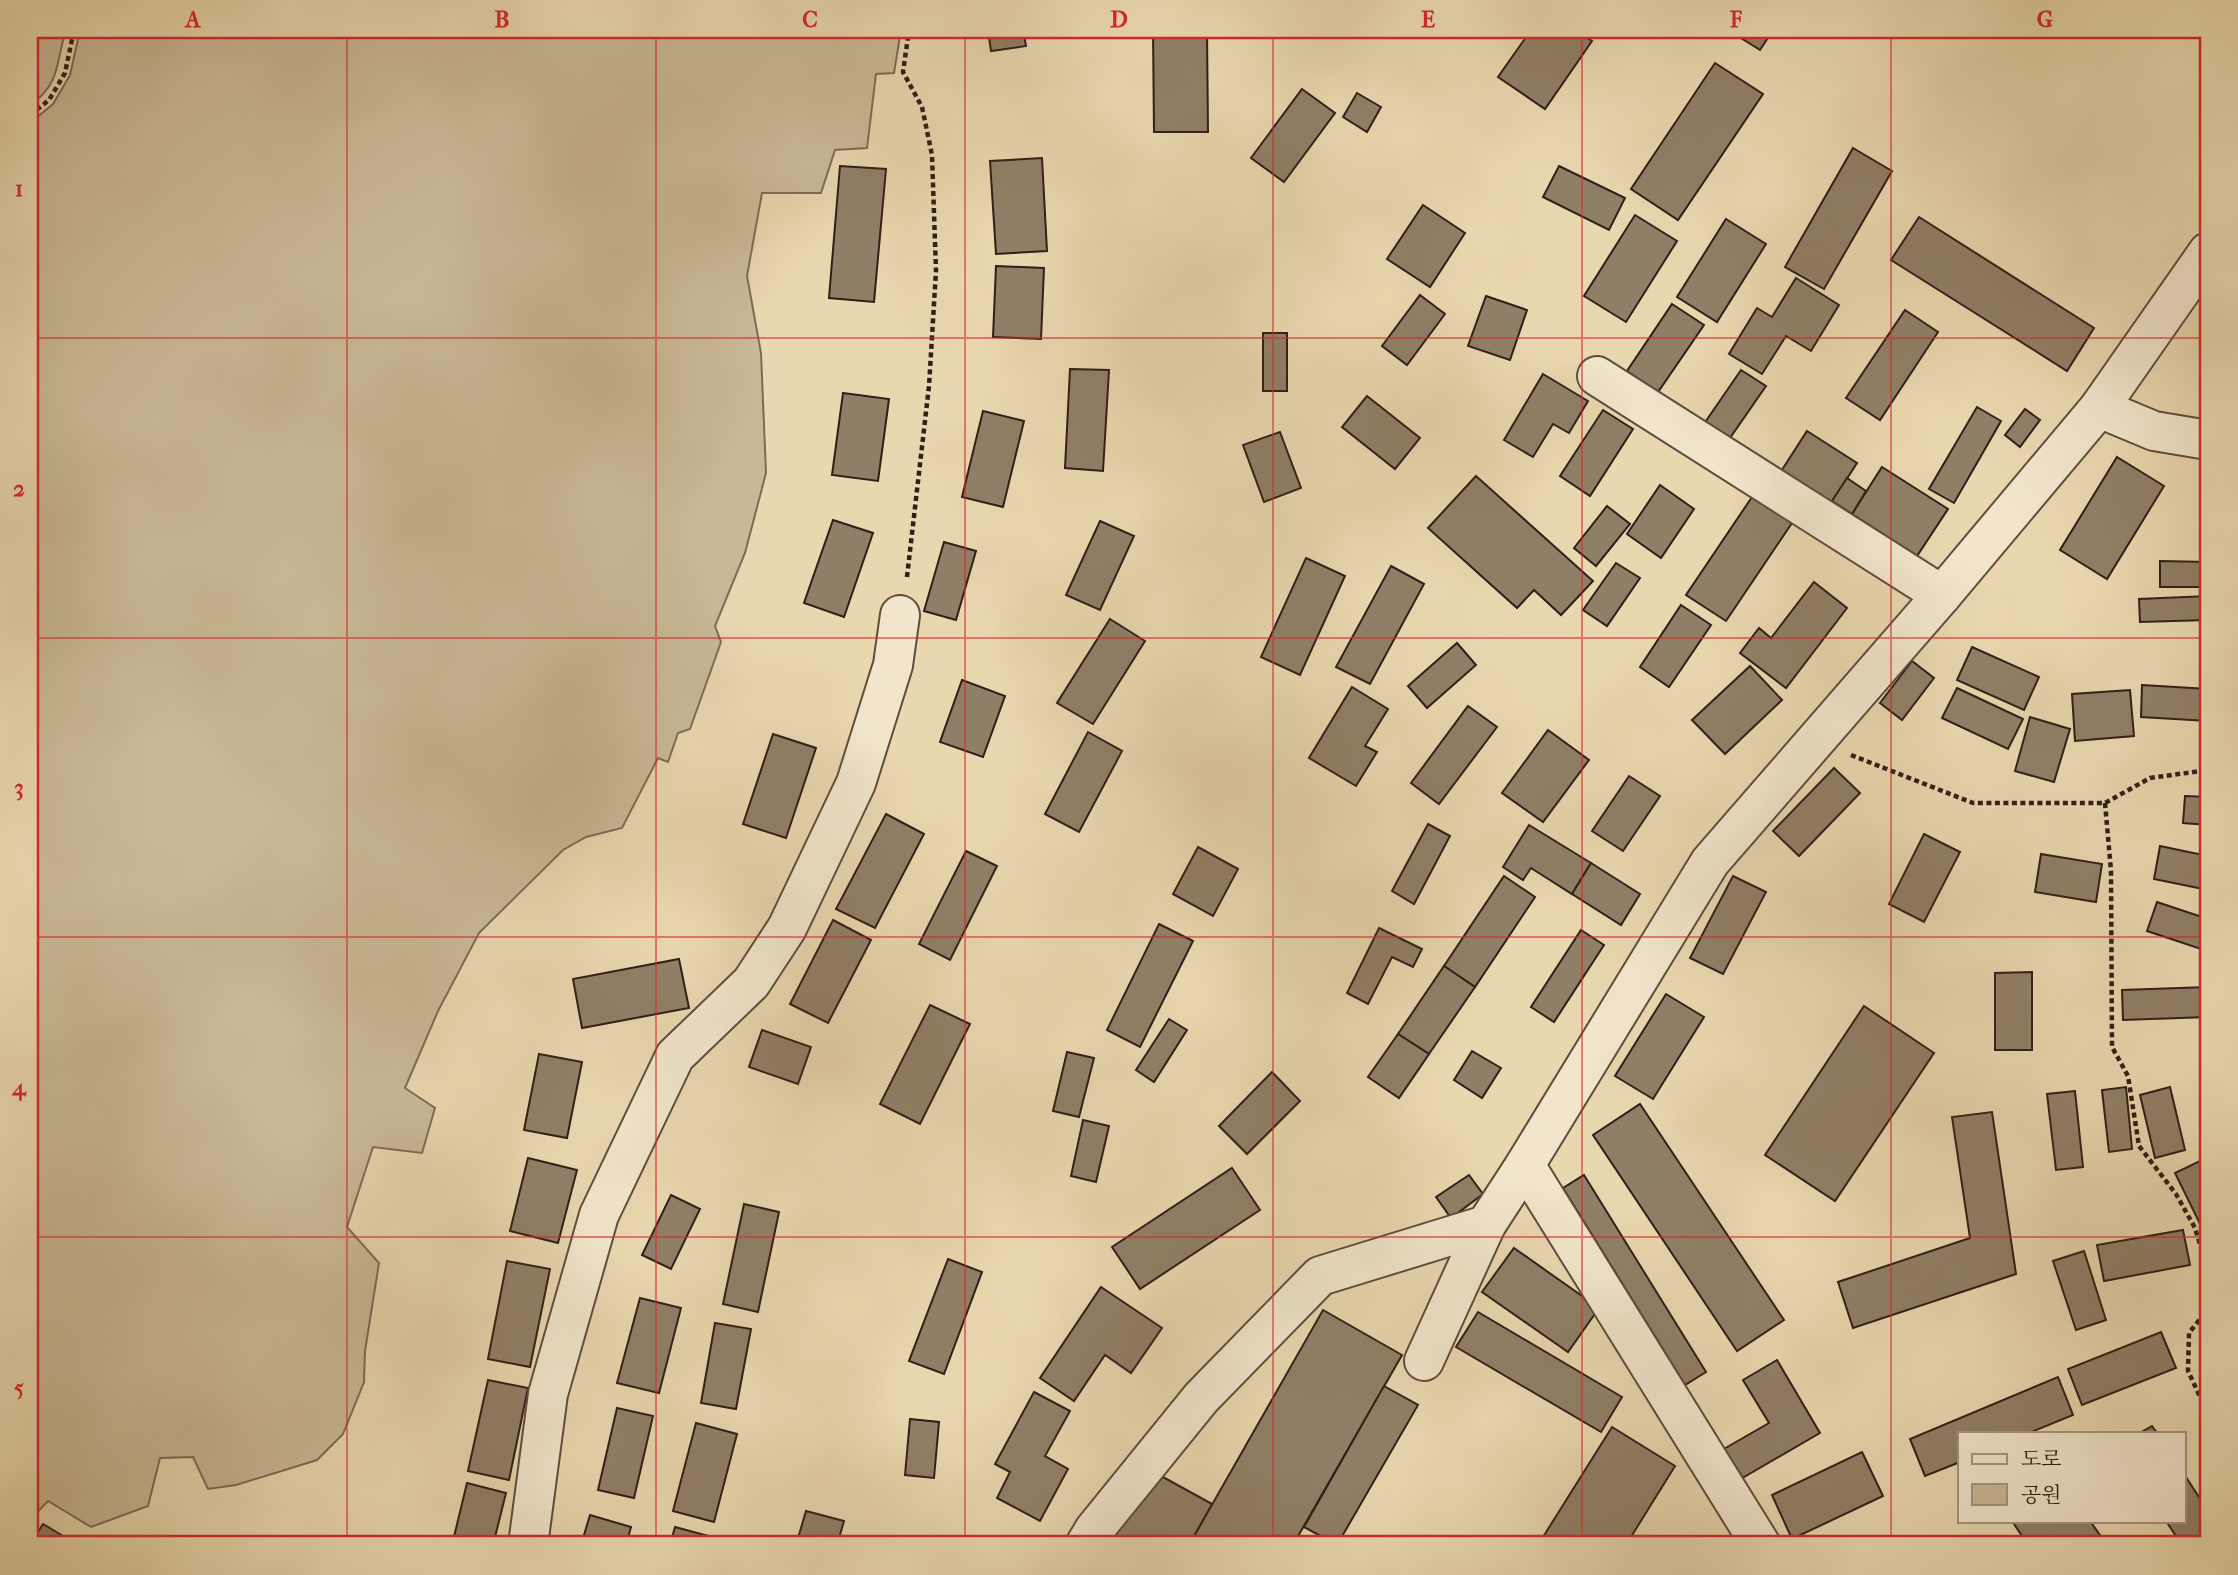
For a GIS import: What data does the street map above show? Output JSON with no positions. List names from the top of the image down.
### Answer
{
  "legend": ["도로", "공원"],
  "grid": {
    "columns": [
      "A",
      "B",
      "C",
      "D",
      "E",
      "F",
      "G"
    ],
    "rows": [
      "1",
      "2",
      "3",
      "4",
      "5"
    ]
  }
}
